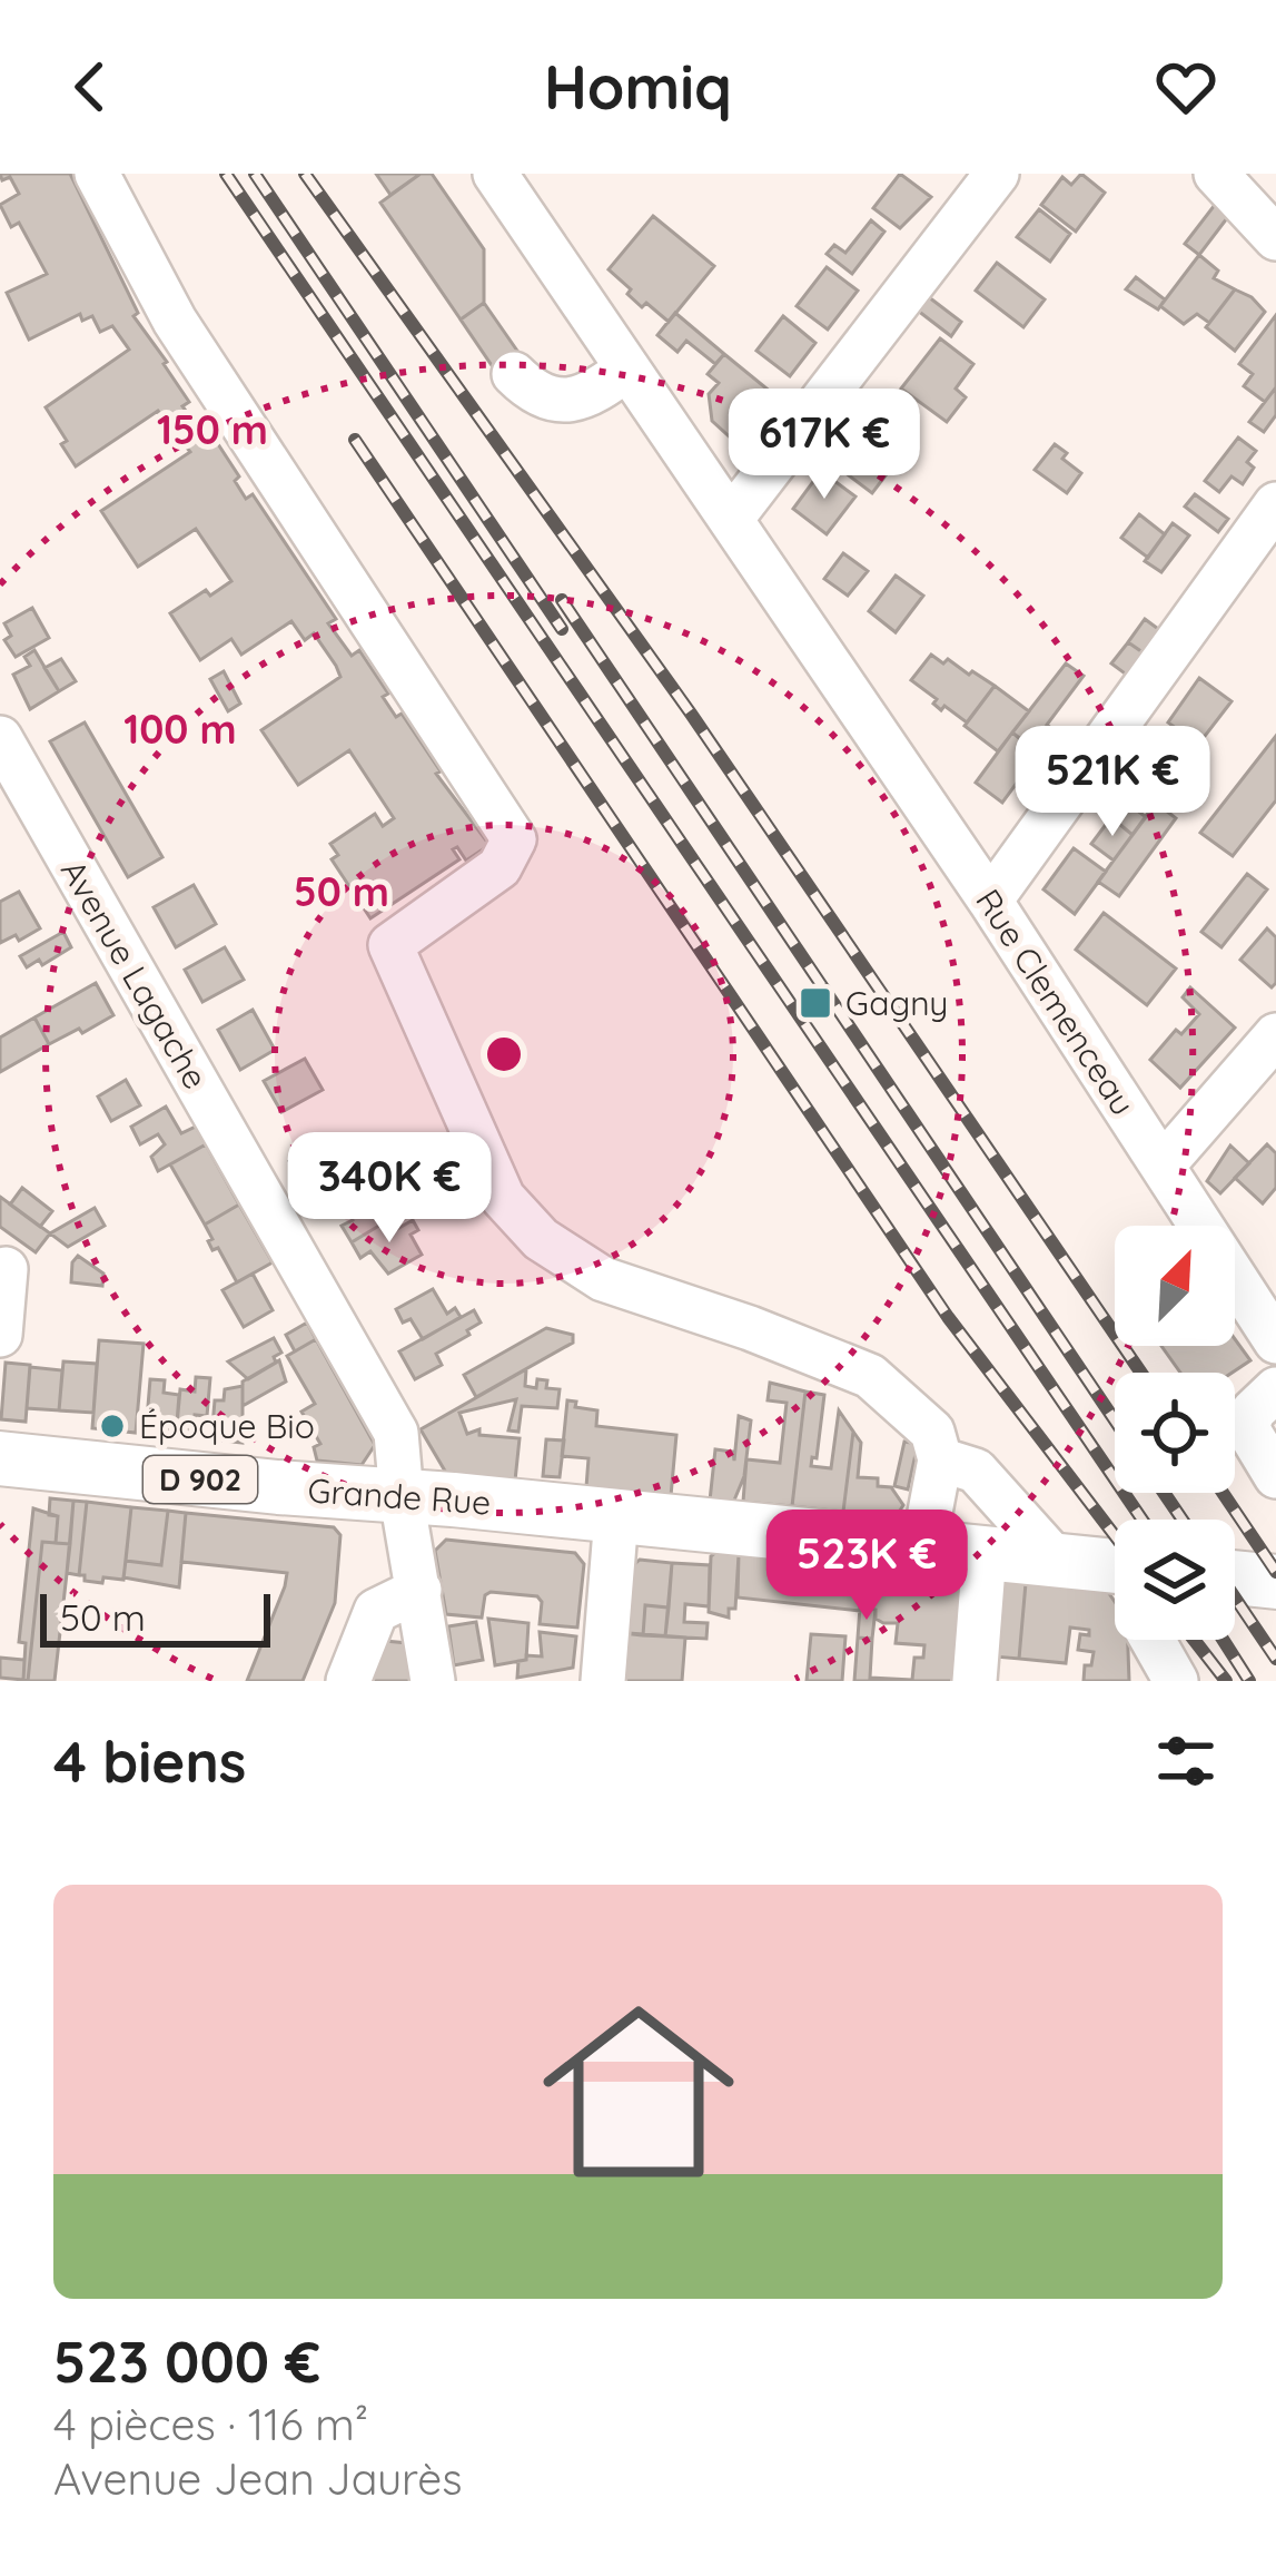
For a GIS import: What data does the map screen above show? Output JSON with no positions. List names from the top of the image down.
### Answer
{
  "streets": {
    "main road": ["D 902", "Grande Rue"],
    "street": ["Avenue Lagache", "Rue Clemenceau"]
  },
  "crossings": [
    ["Avenue Lagache", "Grande Rue"],
    ["D 902", "Grande Rue"]
  ],
  "places": {
    "transit": ["Gagny"],
    "other": ["Époque Bio"]
  },
  "scale_bar": "50 m",
  "north": "top right",
  "page": {
    "header": "Homiq",
    "price": [
      "617K €",
      "521K €",
      "340K €",
      "523K €"
    ],
    "scale": "50 m",
    "heading": "4 biens",
    "list": [
      {
        "name": "523 000 €",
        "note": "4 pièces · 116 m² · Avenue Jean Jaurès"
      }
    ]
  },
  "rings": ["150 m", "100 m", "50 m"]
}
